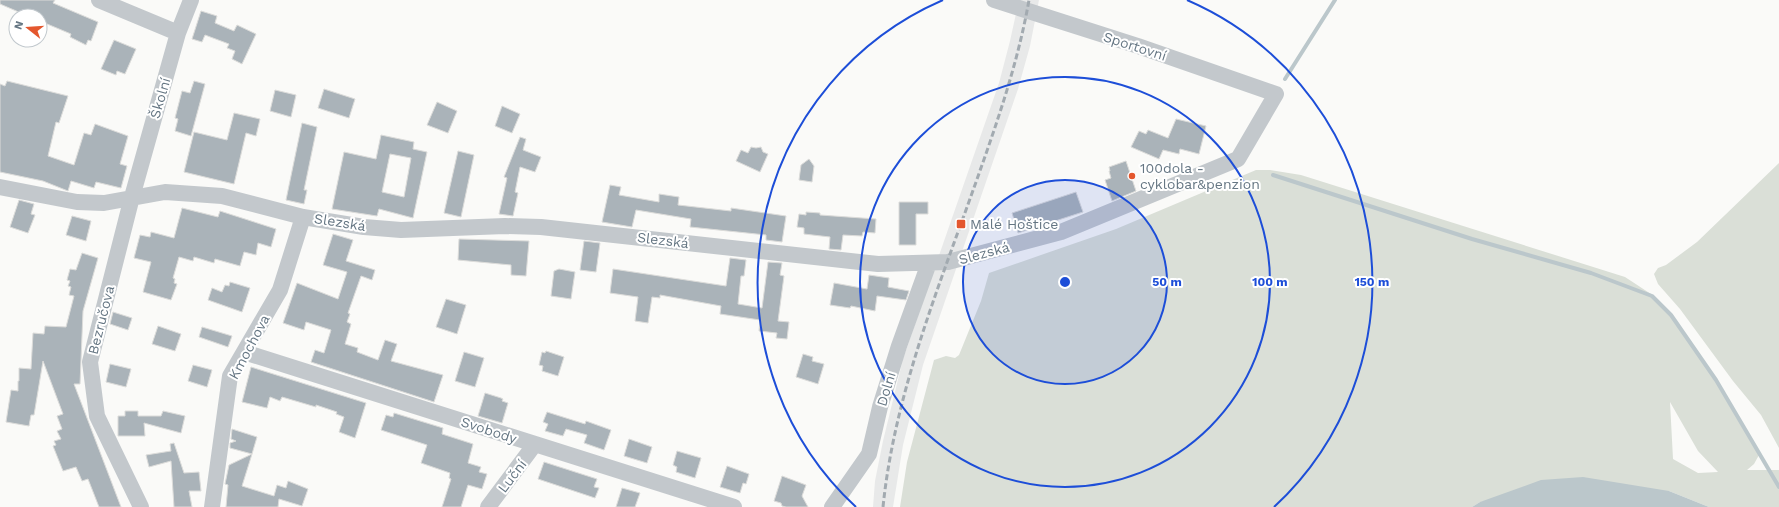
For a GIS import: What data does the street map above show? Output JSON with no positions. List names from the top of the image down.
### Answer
{
  "streets": {
    "street": [
      "Sportovní",
      "Školní",
      "Slezská",
      "Bezručova",
      "Kmochova",
      "Dolní",
      "Svobody",
      "Luční"
    ]
  },
  "crossings": [
    ["Sportovní", "Slezská"],
    ["Školní", "Slezská"],
    ["Školní", "Bezručova"],
    ["Slezská", "Bezručova"],
    ["Slezská", "Kmochova"],
    ["Slezská", "Dolní"],
    ["Kmochova", "Svobody"],
    ["Svobody", "Luční"]
  ],
  "places": {
    "other": ["100dola - cyklobar&penzion"],
    "transit": ["Malé Hoštice"]
  },
  "north": "left",
  "rings": ["50 m", "100 m", "150 m"]
}
